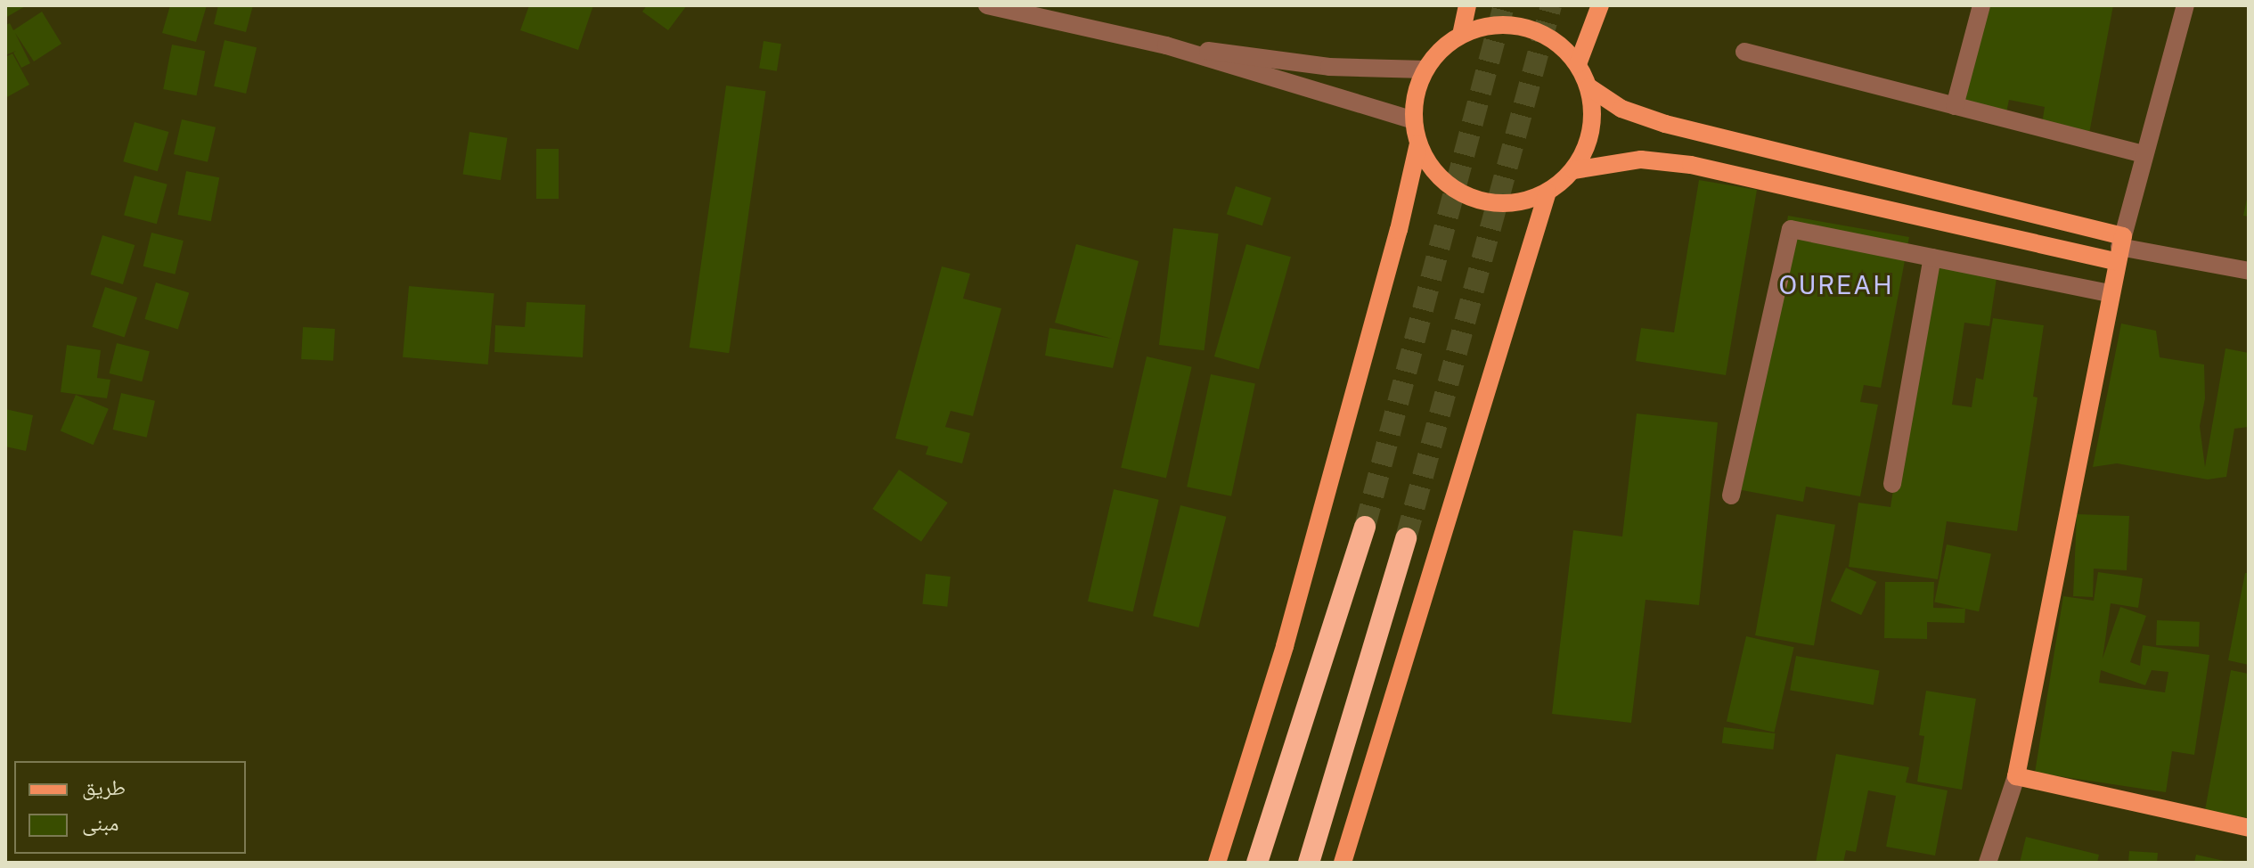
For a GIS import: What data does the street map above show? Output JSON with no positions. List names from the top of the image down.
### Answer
{
  "districts": ["OUREAH"],
  "legend": ["طريق", "مبنى"]
}
